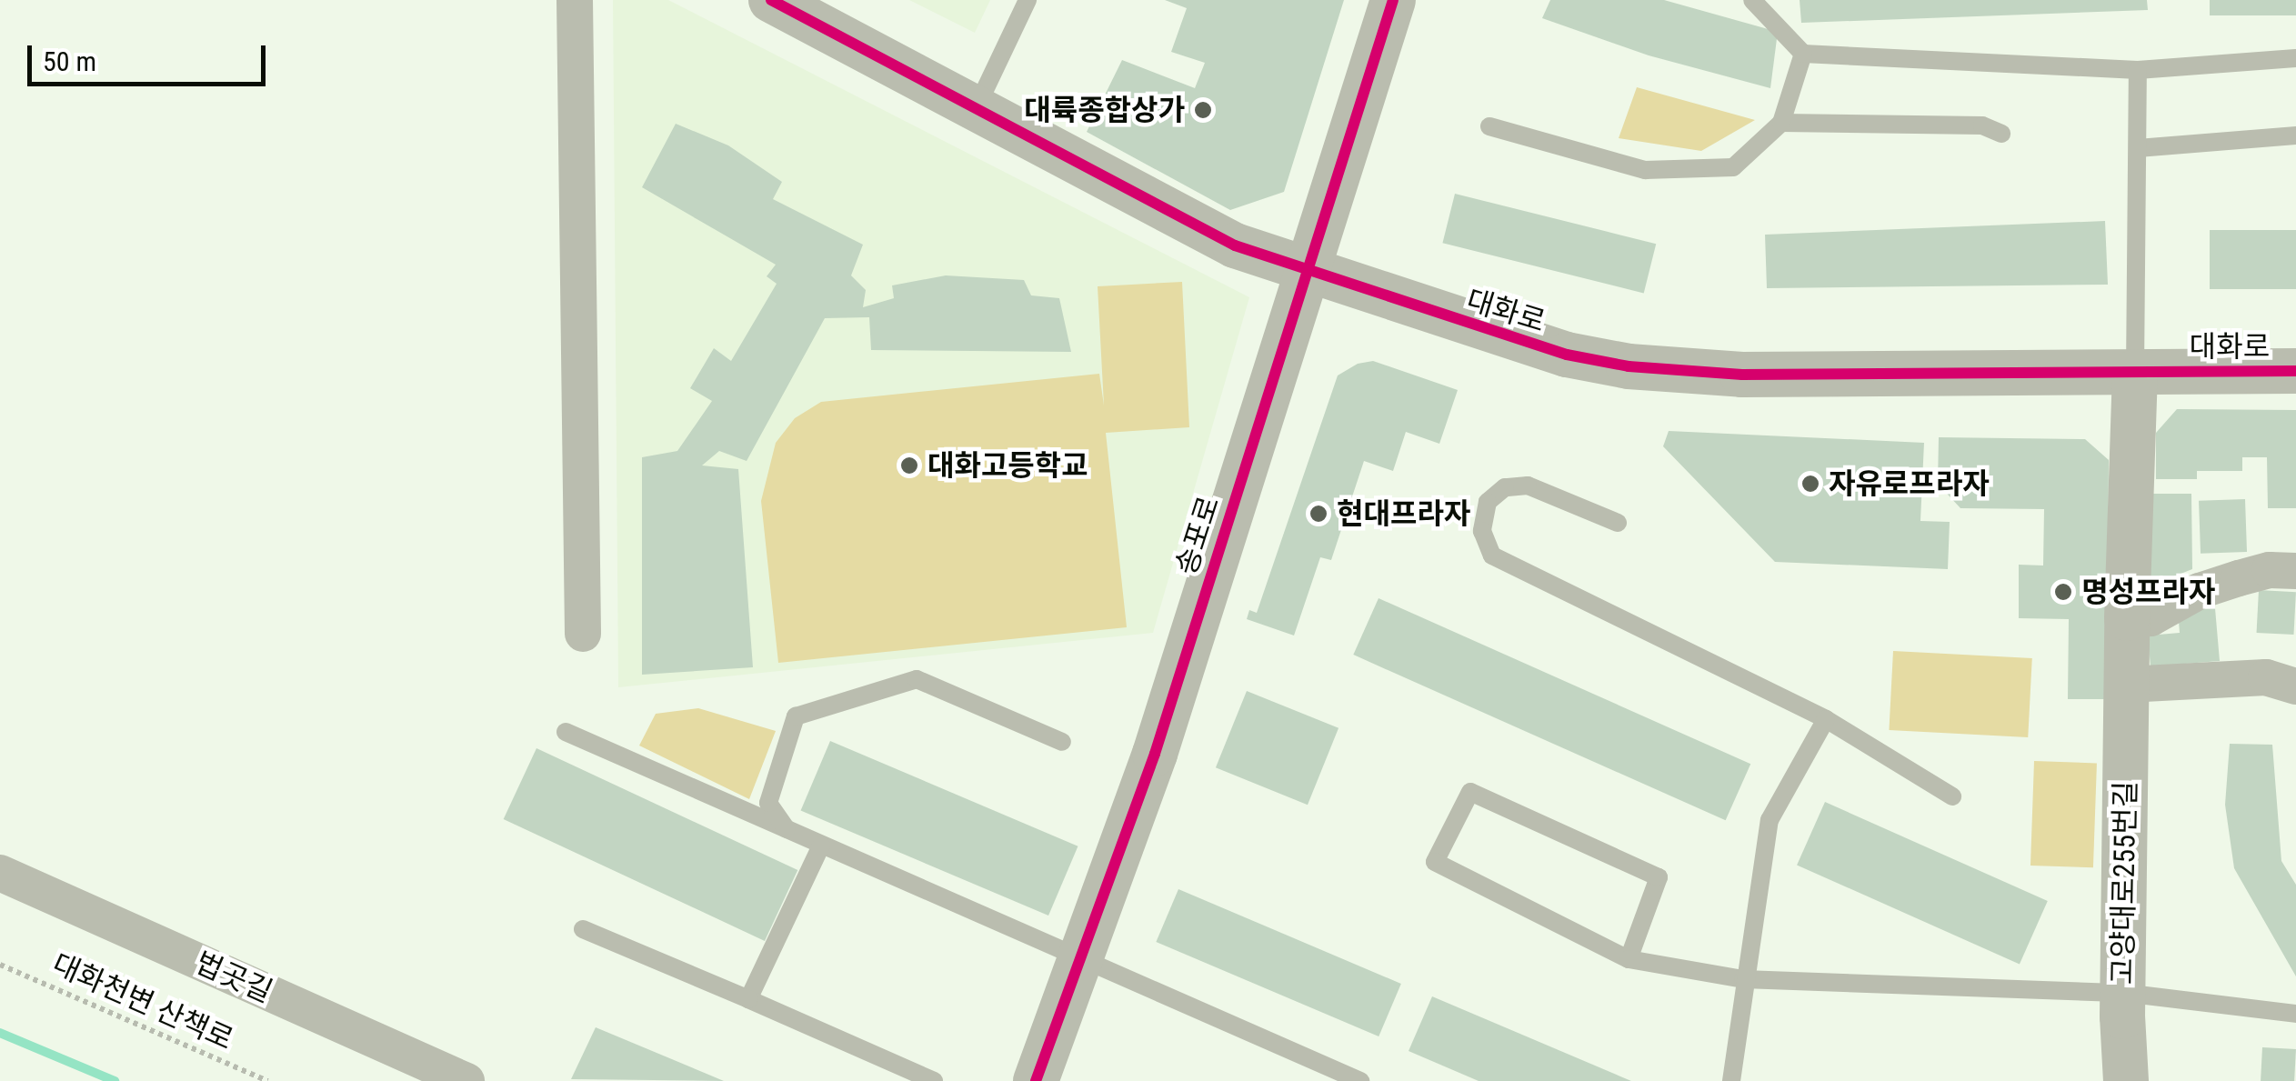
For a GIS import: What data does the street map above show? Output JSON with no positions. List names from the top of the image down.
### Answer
{
  "streets": {
    "street": [
      "대화로",
      "송포로",
      "고양대로255번길",
      "법곳길"
    ],
    "path": ["대화천변 산책로"]
  },
  "crossings": [
    ["대화로", "송포로"],
    ["대화로", "고양대로255번길"]
  ],
  "places": [
    "대륙종합상가",
    "대화고등학교",
    "자유로프라자",
    "현대프라자",
    "명성프라자"
  ],
  "scale_bar": "50 m"
}
